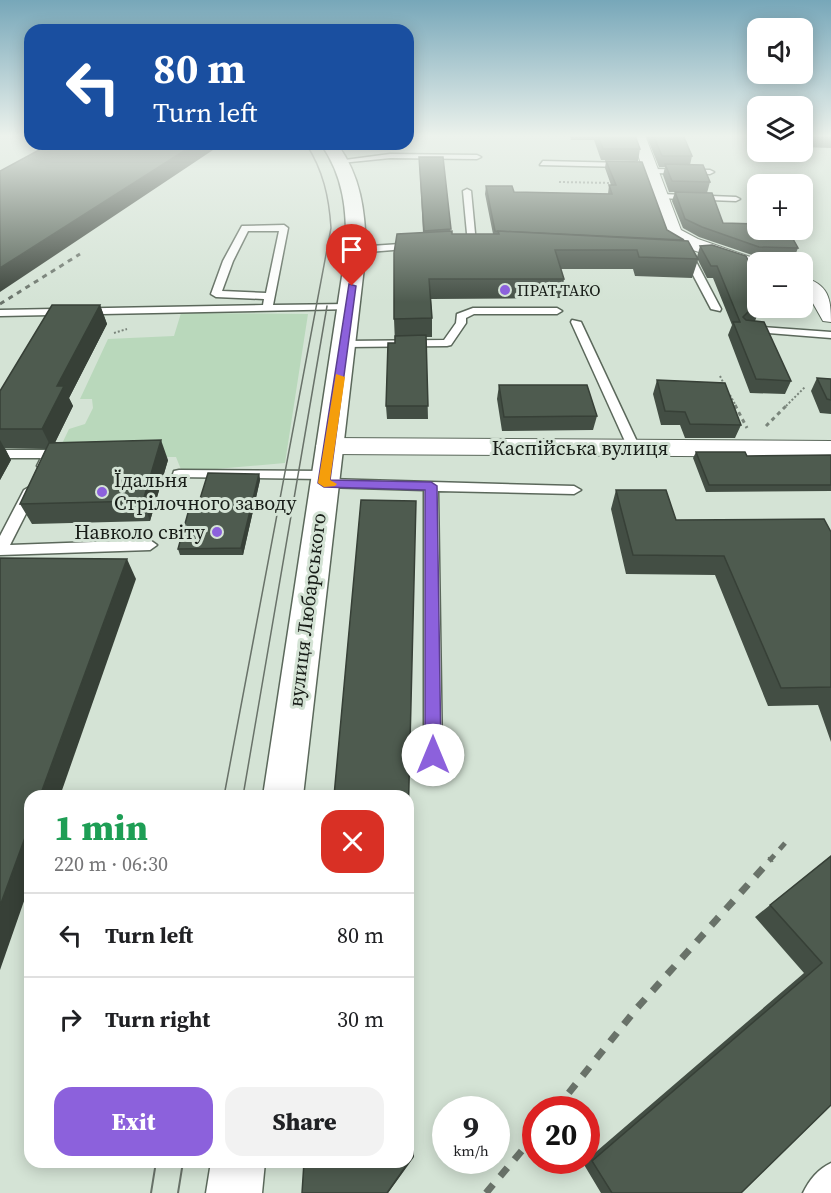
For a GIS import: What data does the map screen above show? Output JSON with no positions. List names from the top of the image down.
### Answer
{
  "streets": {
    "main road": ["вулиця Любарського"],
    "street": ["Каспійська вулиця"]
  },
  "crossings": [
    ["Каспійська вулиця", "вулиця Любарського"]
  ],
  "places": ["ПРАТ ТАКО", "Їдальня Стрілочного заводу", "Навколо світу"],
  "page": {
    "map_buttons": ["+", "−"],
    "turn": ["80 m", "Turn left"],
    "heading": ["1 min", "220 m · 06:30"],
    "list": [
      {
        "name": "Turn left",
        "value": "80 m"
      },
      {
        "name": "Turn right",
        "value": "30 m"
      }
    ],
    "buttons": ["Exit", "Share"],
    "speed": "9 km/h",
    "limit": "20"
  }
}
